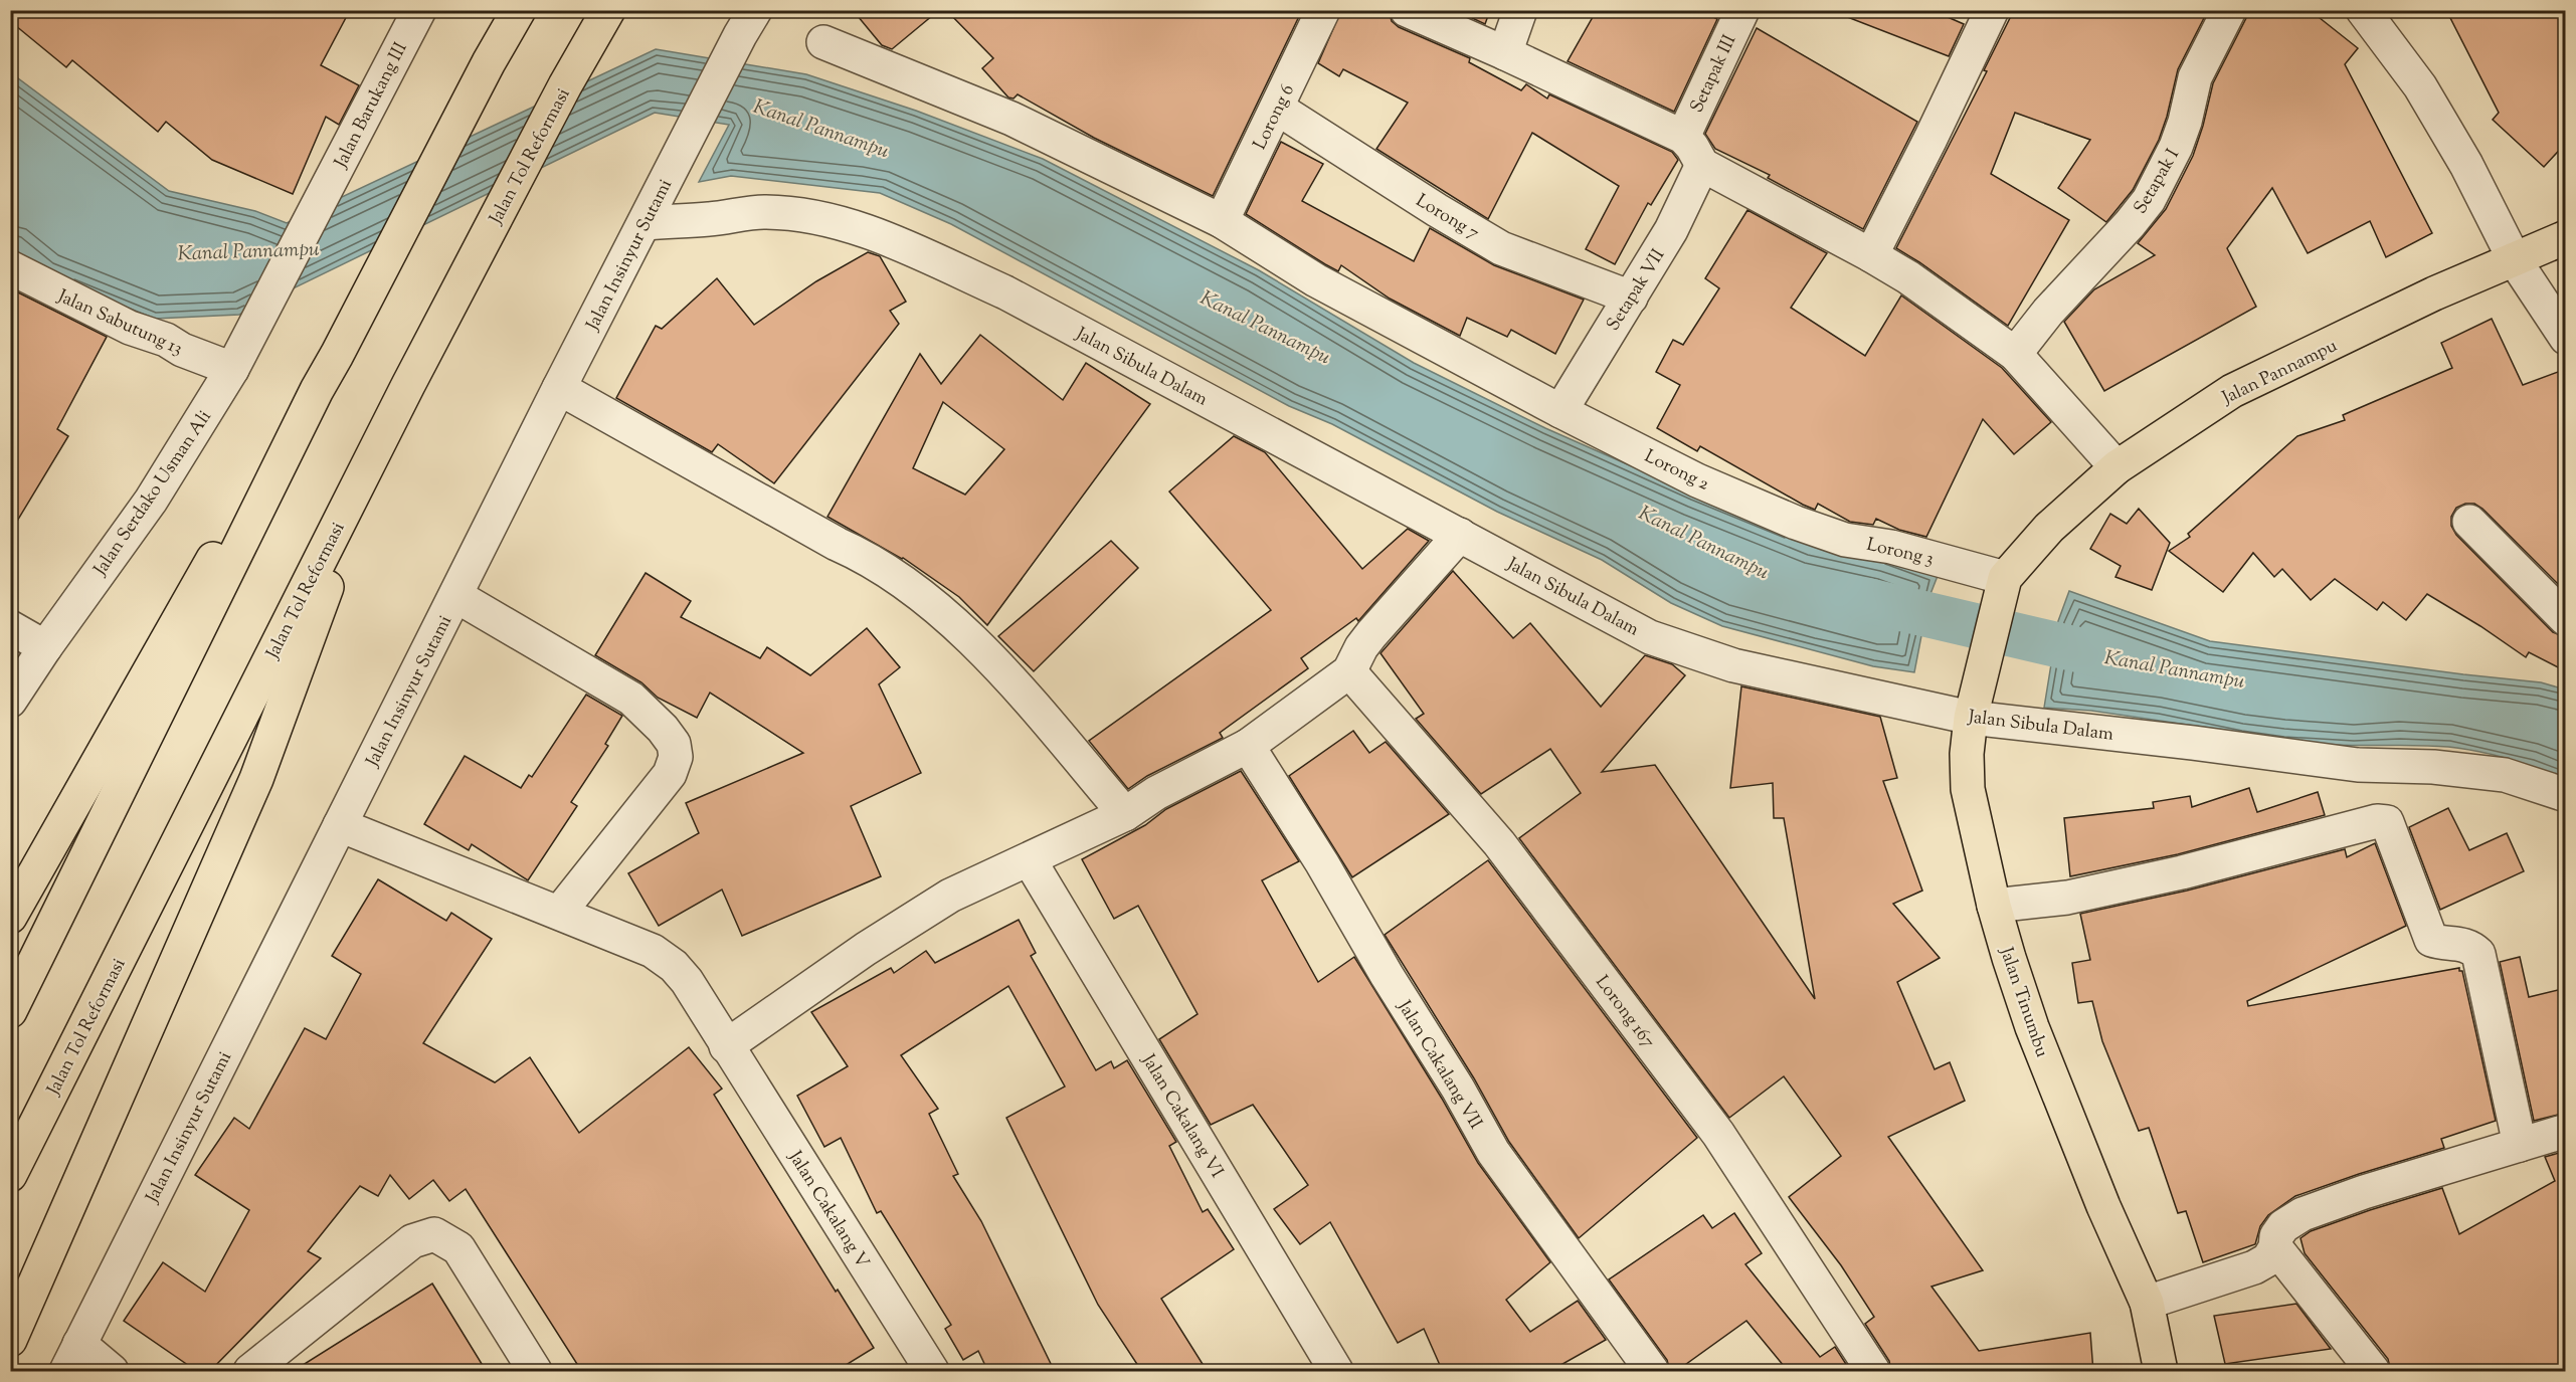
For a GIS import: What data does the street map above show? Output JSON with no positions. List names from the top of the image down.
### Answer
{
  "streets": {
    "main road": ["Jalan Tol Reformasi", "Jalan Pannampu", "Jalan Tinumbu"],
    "street": [
      "Setapak III",
      "Jalan Barukang III",
      "Lorong 6",
      "Setapak I",
      "Lorong 7",
      "Jalan Insinyur Sutami",
      "Setapak VII",
      "Jalan Sabutung 13",
      "Jalan Sibula Dalam",
      "Lorong 2",
      "Jalan Serdako Usman Ali",
      "Lorong 3",
      "Lorong 167",
      "Jalan Cakalang VII",
      "Jalan Cakalang VI",
      "Jalan Cakalang V"
    ]
  },
  "crossings": [
    ["Jalan Barukang III", "Jalan Serdako Usman Ali"],
    ["Lorong 6", "Lorong 7"],
    ["Lorong 6", "Lorong 2"],
    ["Lorong 7", "Setapak VII"],
    ["Jalan Insinyur Sutami", "Jalan Sibula Dalam"],
    ["Jalan Insinyur Sutami", "Jalan Cakalang V"],
    ["Setapak VII", "Lorong 2"],
    ["Jalan Sabutung 13", "Jalan Serdako Usman Ali"],
    ["Jalan Sibula Dalam", "Jalan Tinumbu"],
    ["Jalan Pannampu", "Lorong 3"],
    ["Jalan Pannampu", "Jalan Tinumbu"],
    ["Lorong 2", "Lorong 3"]
  ],
  "water": ["Kanal Pannampu"]
}
